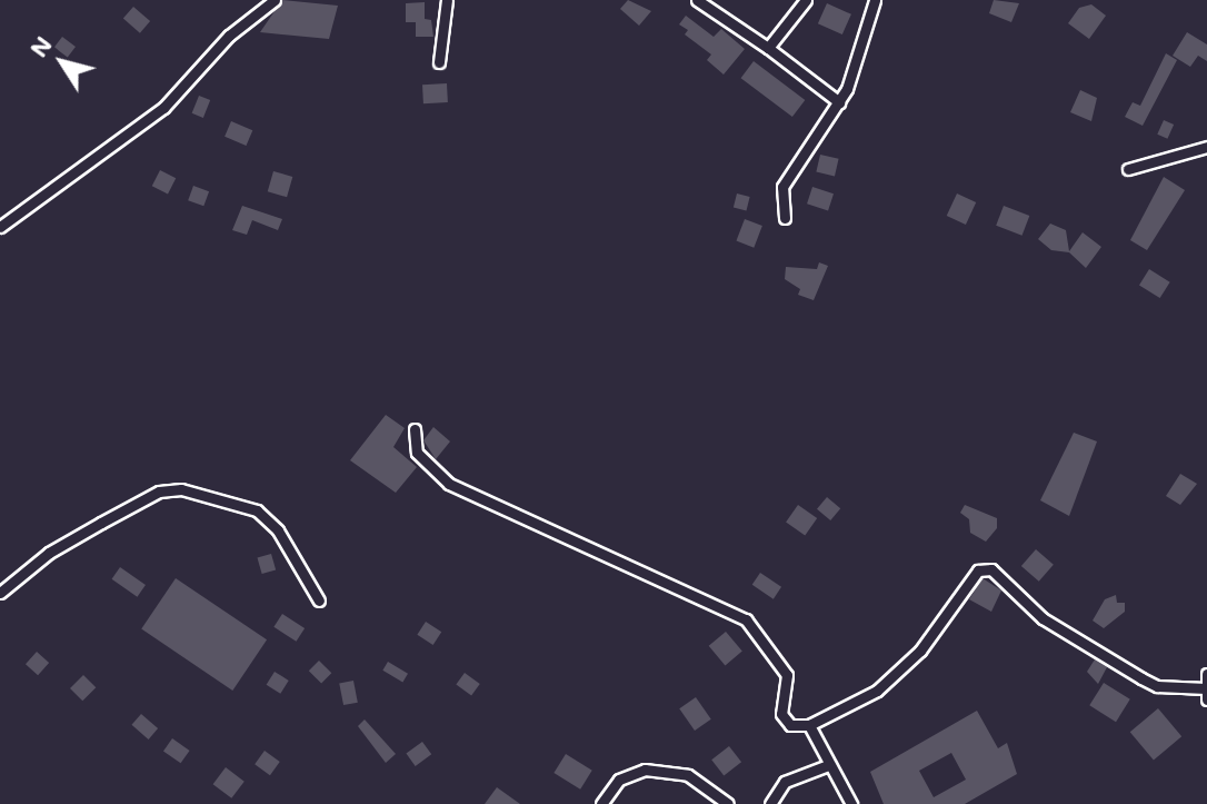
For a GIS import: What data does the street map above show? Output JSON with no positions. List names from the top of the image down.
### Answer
{
  "north": "top left"
}
